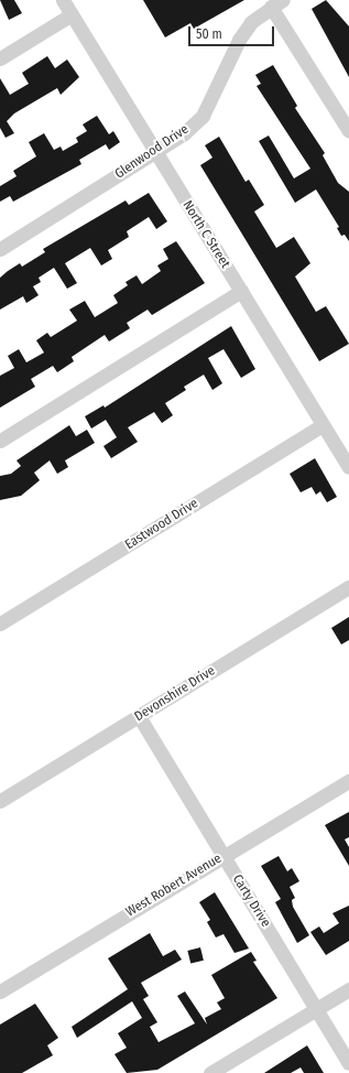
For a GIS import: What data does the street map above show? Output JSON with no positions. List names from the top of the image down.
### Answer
{
  "streets": {
    "street": [
      "Glenwood Drive",
      "North C Street",
      "Eastwood Drive",
      "Devonshire Drive",
      "West Robert Avenue",
      "Carty Drive"
    ]
  },
  "crossings": [
    ["Glenwood Drive", "North C Street"],
    ["North C Street", "Eastwood Drive"],
    ["Devonshire Drive", "Carty Drive"],
    ["West Robert Avenue", "Carty Drive"]
  ],
  "scale_bar": "50 m"
}
